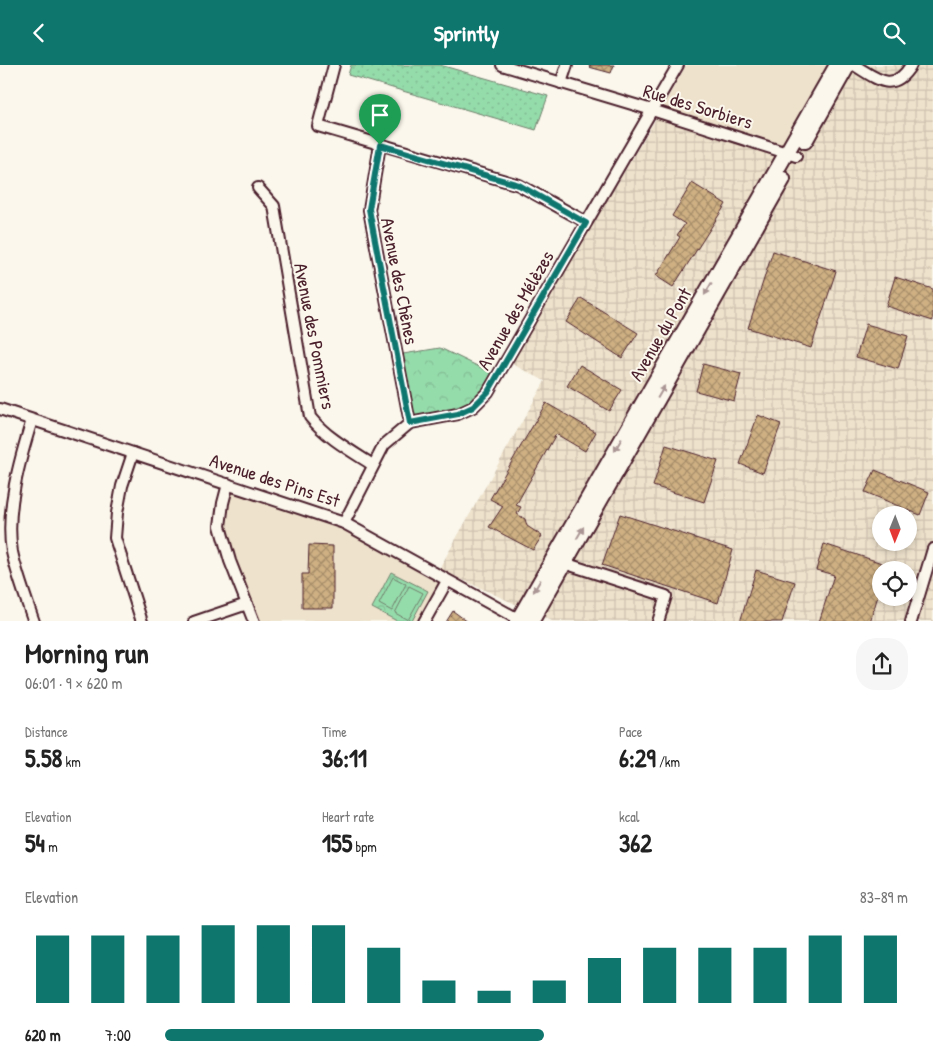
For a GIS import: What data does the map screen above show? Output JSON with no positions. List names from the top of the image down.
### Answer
{
  "streets": {
    "main road": ["Avenue du Pont"],
    "street": [
      "Rue des Sorbiers",
      "Avenue des Chênes",
      "Avenue des Mélèzes",
      "Avenue des Pommiers",
      "Avenue des Pins Est"
    ]
  },
  "crossings": [
    ["Rue des Sorbiers", "Avenue des Mélèzes"],
    ["Rue des Sorbiers", "Avenue du Pont"],
    ["Avenue des Chênes", "Avenue des Mélèzes"],
    ["Avenue des Mélèzes", "Avenue des Pommiers"],
    ["Avenue des Mélèzes", "Avenue des Pins Est"],
    ["Avenue du Pont", "Avenue des Pins Est"]
  ],
  "north": "bottom",
  "page": {
    "header": "Sprintly",
    "heading": ["Morning run", "06:01 · 9 × 620 m"],
    "stats": [
      ["Distance", "5.58 km"],
      ["Time", "36:11"],
      ["Pace", "6:29 /km"],
      ["Elevation", "54 m"],
      ["Heart rate", "155 bpm"],
      ["kcal", "362"]
    ],
    "chart": ["Elevation", "83–89 m"],
    "list": [
      {
        "name": "620 m",
        "note": "7:00"
      }
    ]
  }
}
